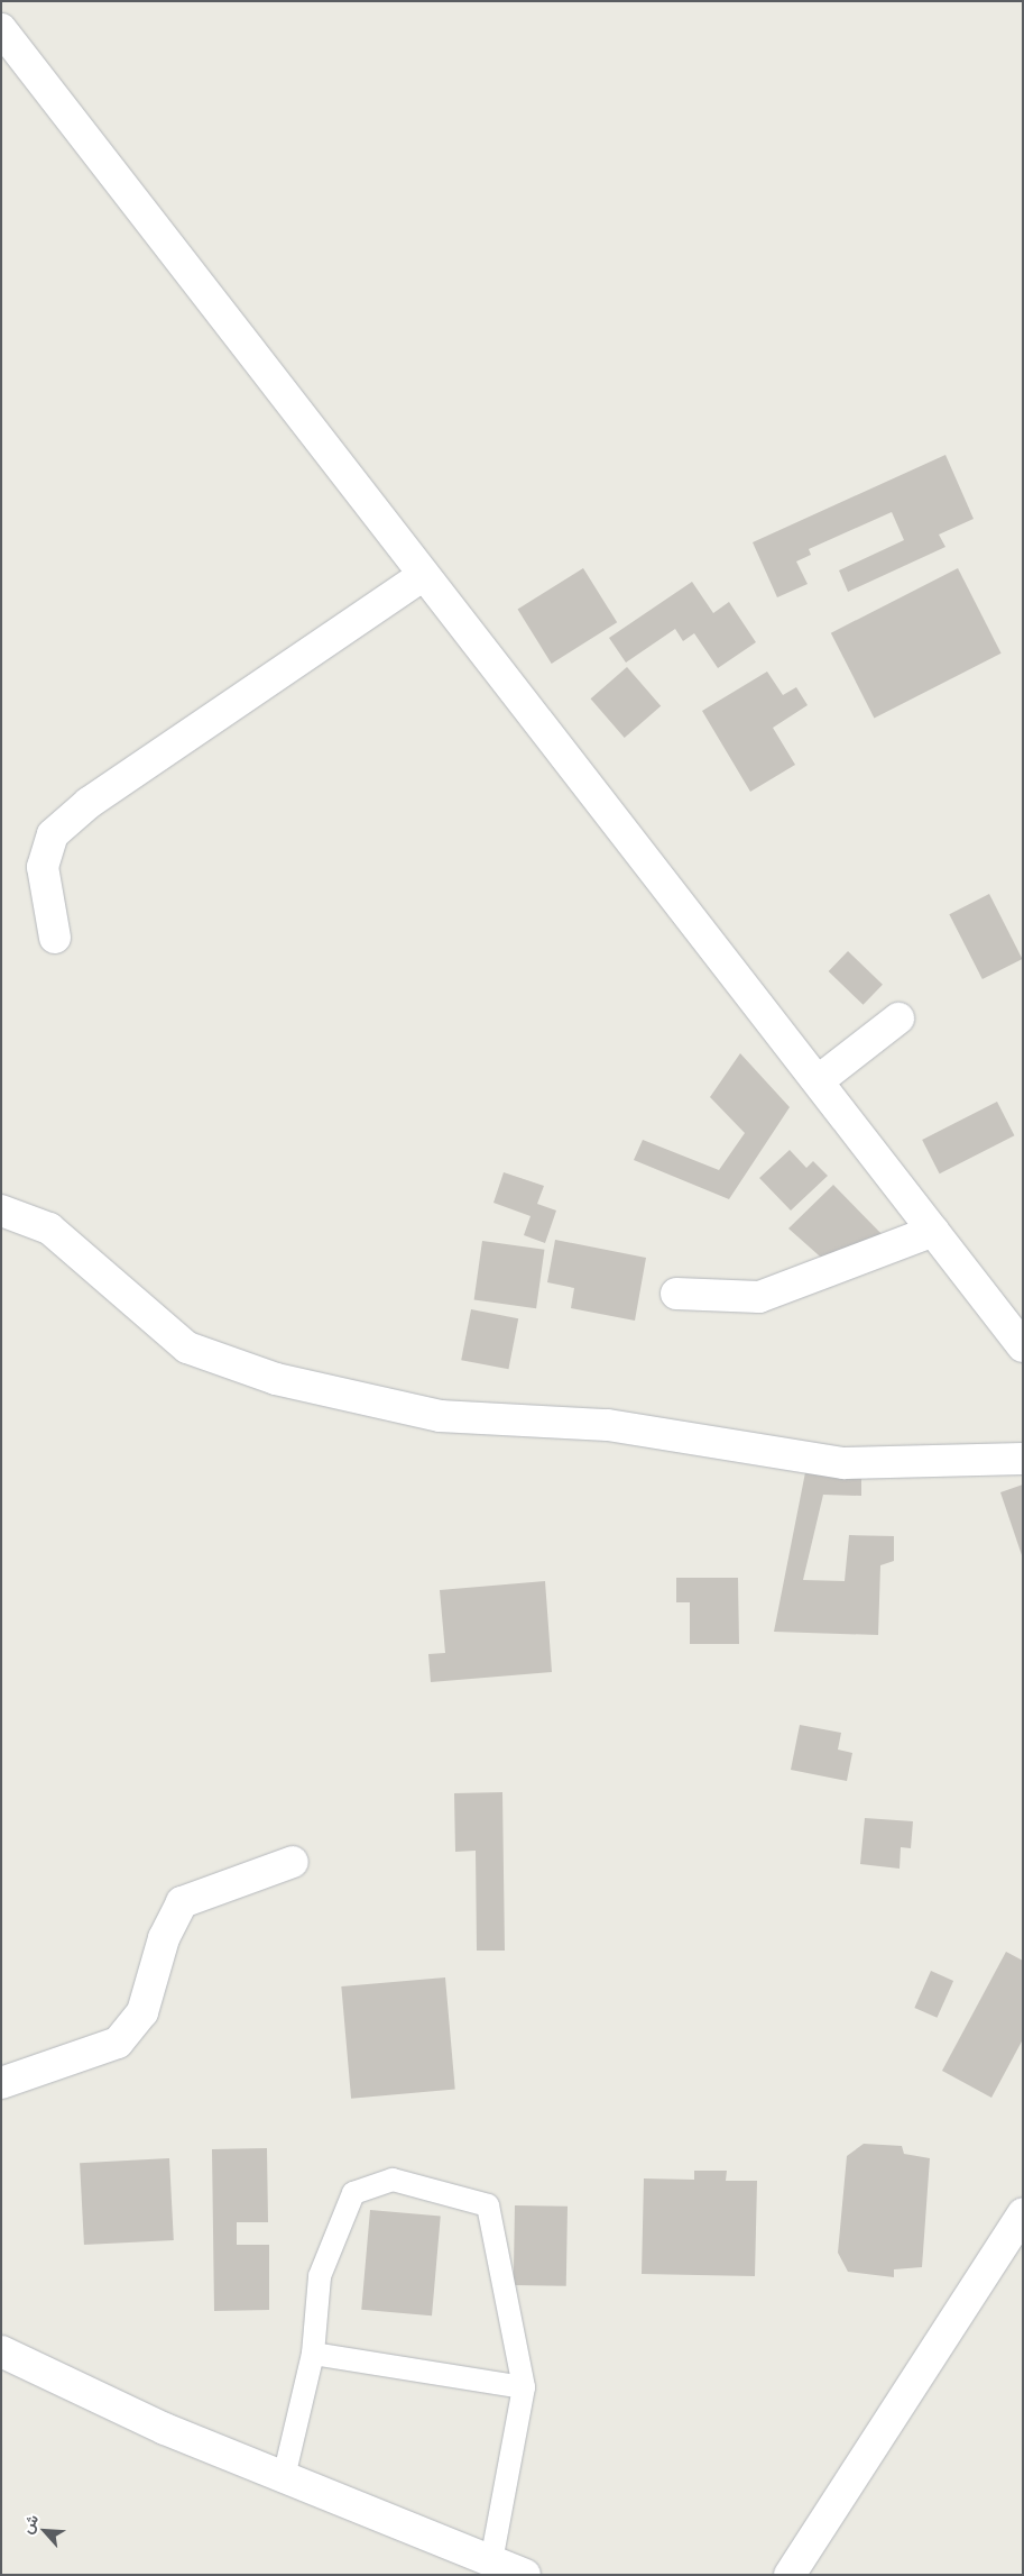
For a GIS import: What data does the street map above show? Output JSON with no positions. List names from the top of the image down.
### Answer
{
  "north": "top left"
}
